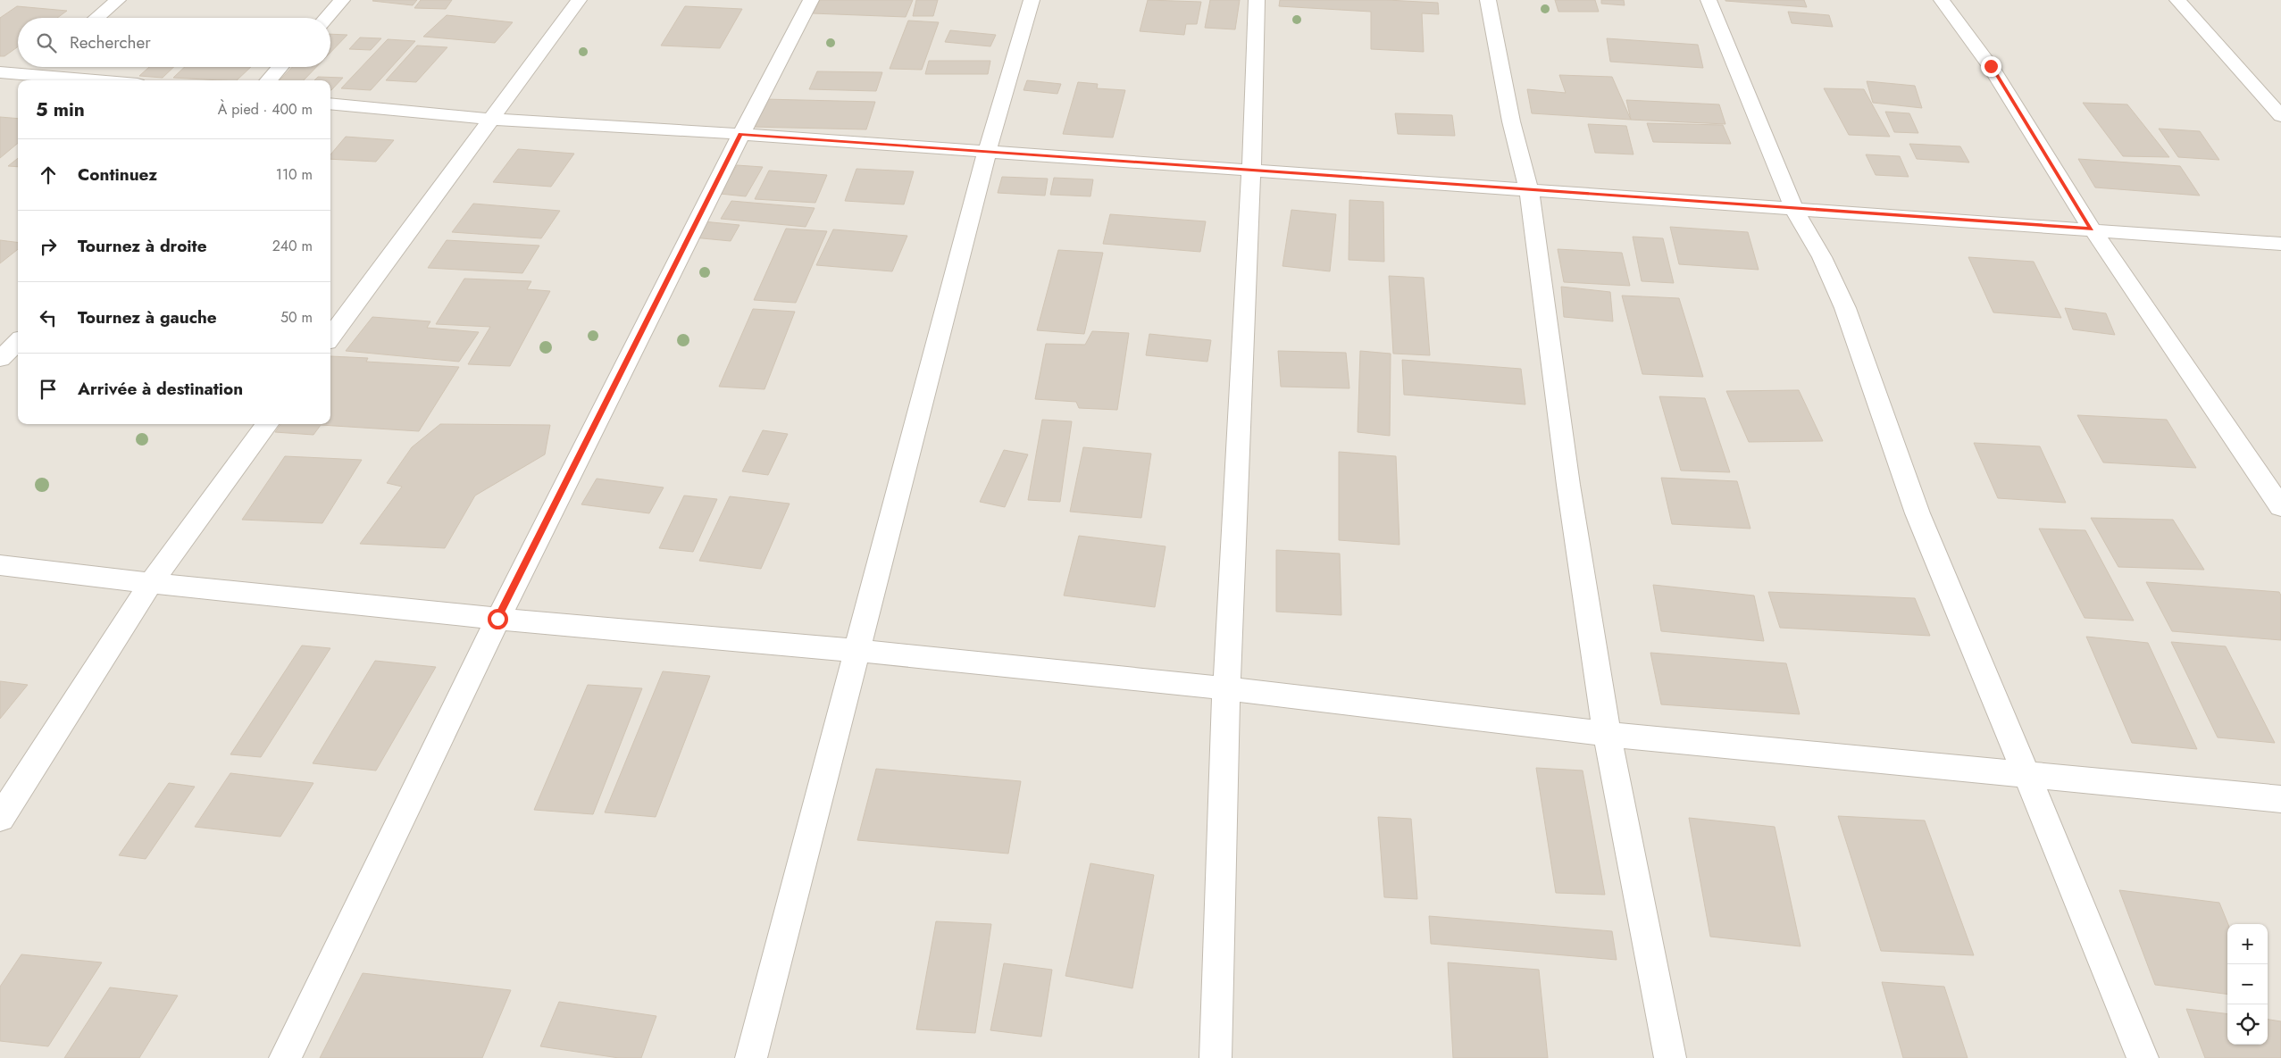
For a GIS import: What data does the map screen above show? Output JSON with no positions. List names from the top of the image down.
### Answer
{
  "page": {
    "search": "Rechercher",
    "heading": ["5 min", "À pied · 400 m"],
    "list": [
      ["Continuez", "110 m"],
      ["Tournez à droite", "240 m"],
      ["Tournez à gauche", "50 m"],
      "Arrivée à destination"
    ],
    "map_buttons": ["+", "−"]
  }
}
